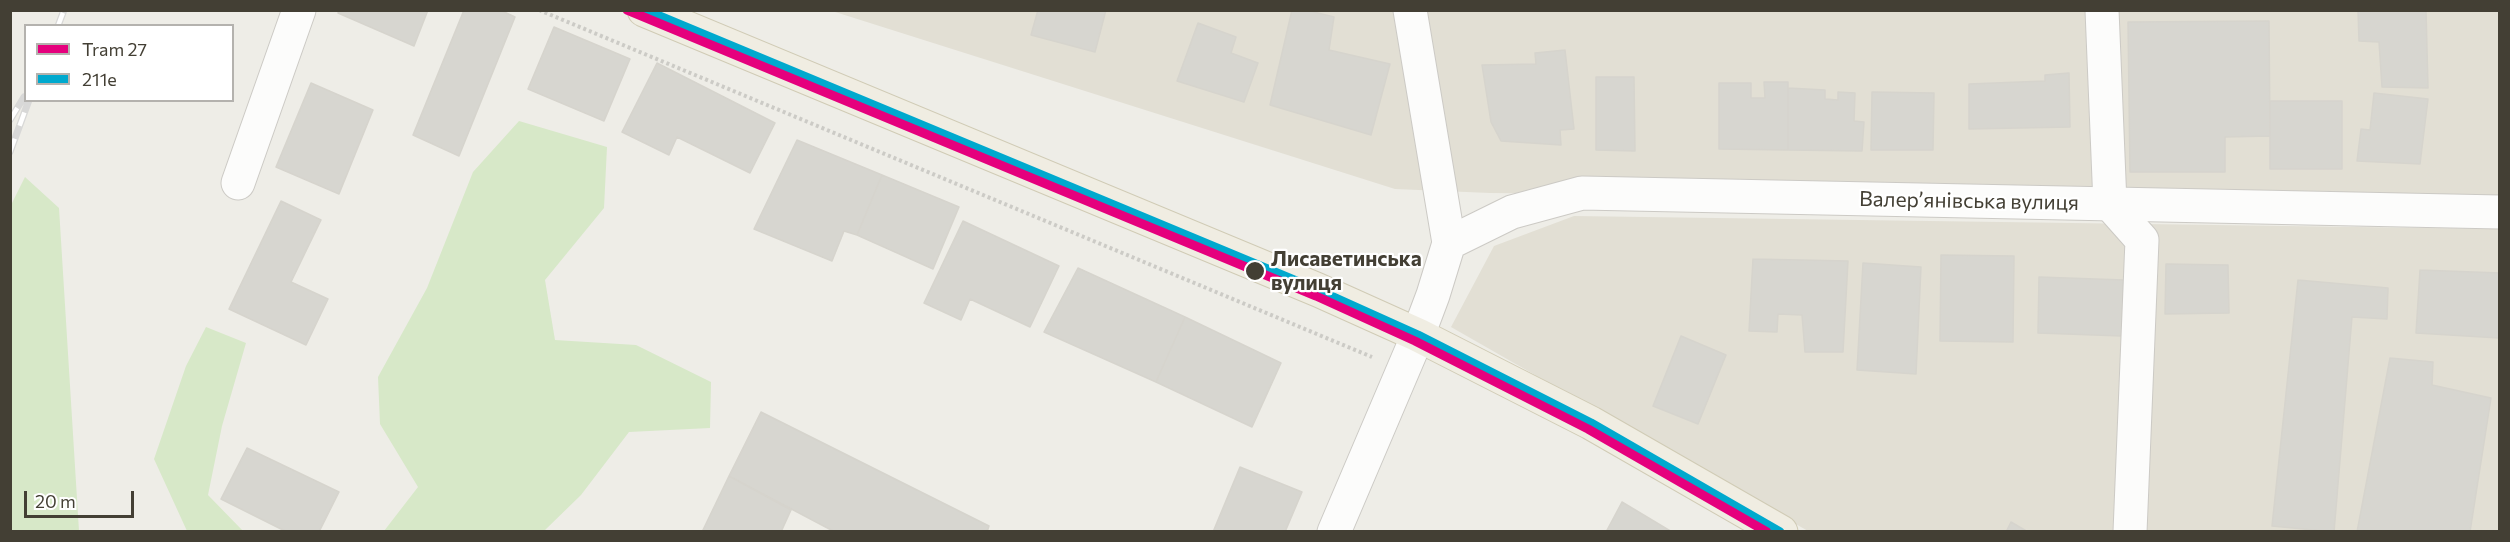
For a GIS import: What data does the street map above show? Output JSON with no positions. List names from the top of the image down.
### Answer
{
  "streets": {
    "street": ["Валер’янівська вулиця"]
  },
  "places": ["Лисаветинська вулиця"],
  "lines": ["tram line 27", "transit line 211е"],
  "legend": ["Tram 27", "211е"],
  "scale_bar": "20 m"
}
